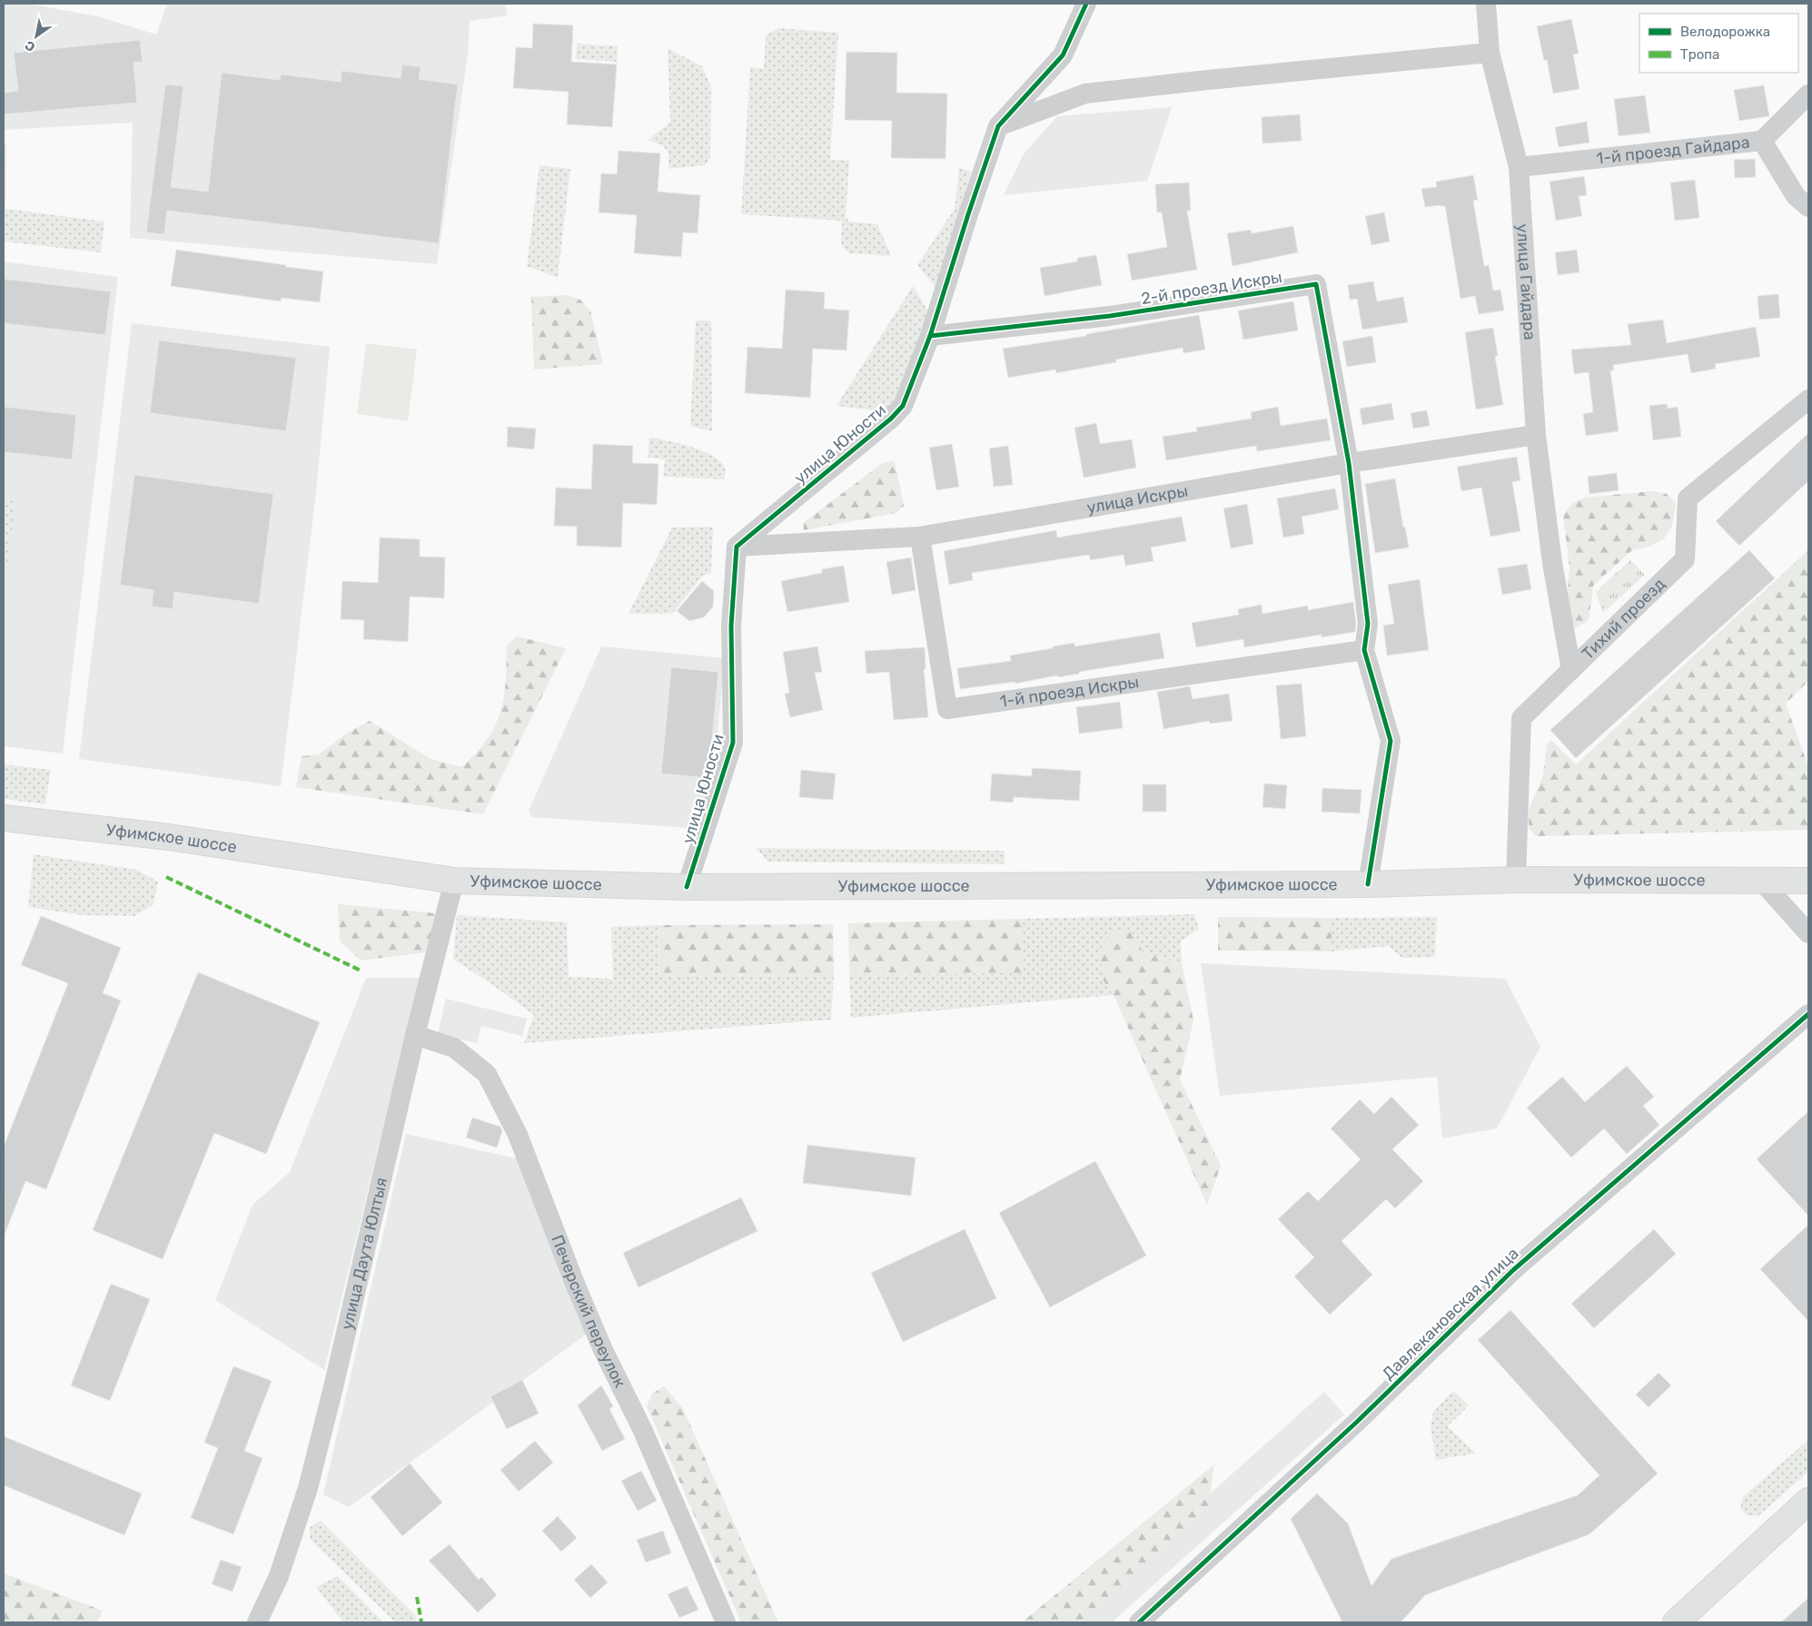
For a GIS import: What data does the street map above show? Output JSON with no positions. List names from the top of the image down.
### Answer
{
  "streets": {
    "main road": ["Уфимское шоссе"],
    "street": [
      "1-й проезд Гайдара",
      "улица Гайдара",
      "2-й проезд Искры",
      "улица Юности",
      "улица Искры",
      "Тихий проезд",
      "1-й проезд Искры",
      "улица Даута Юлтыя",
      "Печерский переулок",
      "Давлекановская улица"
    ]
  },
  "crossings": [
    ["1-й проезд Гайдара", "улица Гайдара"],
    ["улица Гайдара", "улица Искры"],
    ["улица Гайдара", "Тихий проезд"],
    ["2-й проезд Искры", "улица Юности"],
    ["2-й проезд Искры", "улица Искры"],
    ["улица Юности", "улица Искры"],
    ["улица Юности", "Уфимское шоссе"],
    ["улица Искры", "1-й проезд Искры"],
    ["Тихий проезд", "Уфимское шоссе"],
    ["Уфимское шоссе", "улица Даута Юлтыя"],
    ["улица Даута Юлтыя", "Печерский переулок"]
  ],
  "legend": ["Велодорожка", "Тропа"],
  "north": "bottom left"
}
